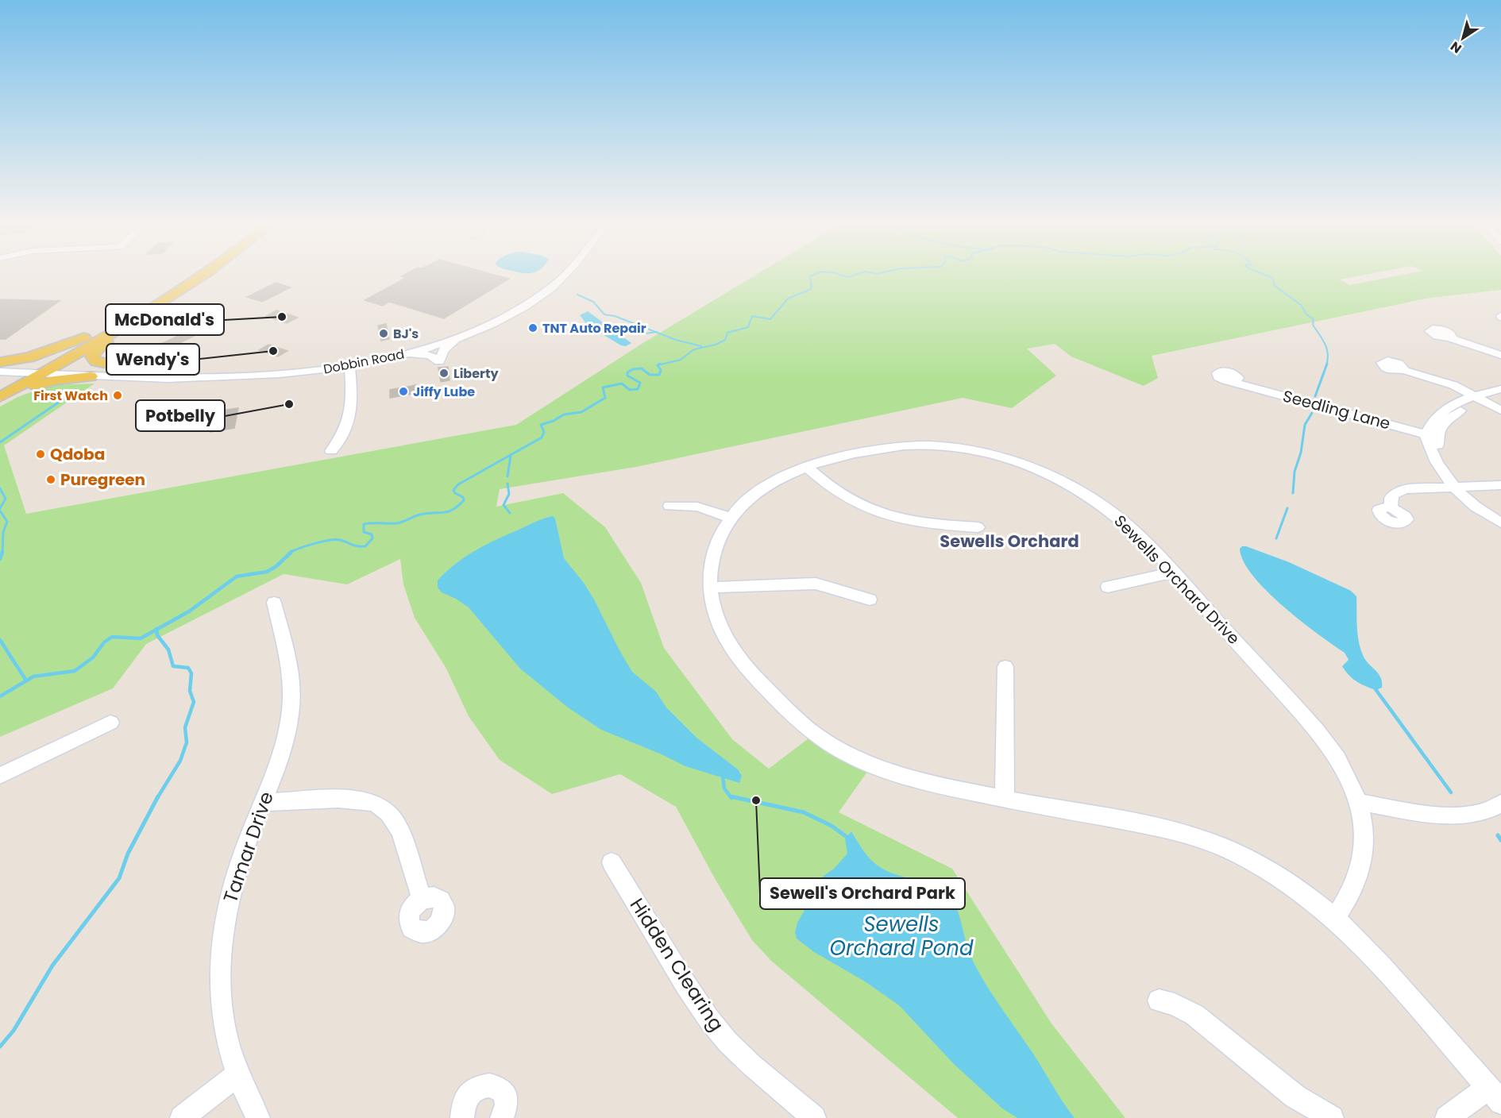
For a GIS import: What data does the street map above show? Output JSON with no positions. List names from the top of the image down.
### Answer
{
  "streets": {
    "street": [
      "Dobbin Road",
      "Seedling Lane",
      "Sewells Orchard Drive",
      "Tamar Drive",
      "Hidden Clearing"
    ]
  },
  "districts": ["Sewells Orchard"],
  "water": ["Sewells Orchard Pond"],
  "places": [
    "McDonald's",
    "TNT Auto Repair",
    "BJ's",
    "Wendy's",
    "Liberty",
    "Jiffy Lube",
    "First Watch",
    "Potbelly",
    "Qdoba",
    "Puregreen",
    "Sewell's Orchard Park"
  ],
  "north": "bottom left"
}
